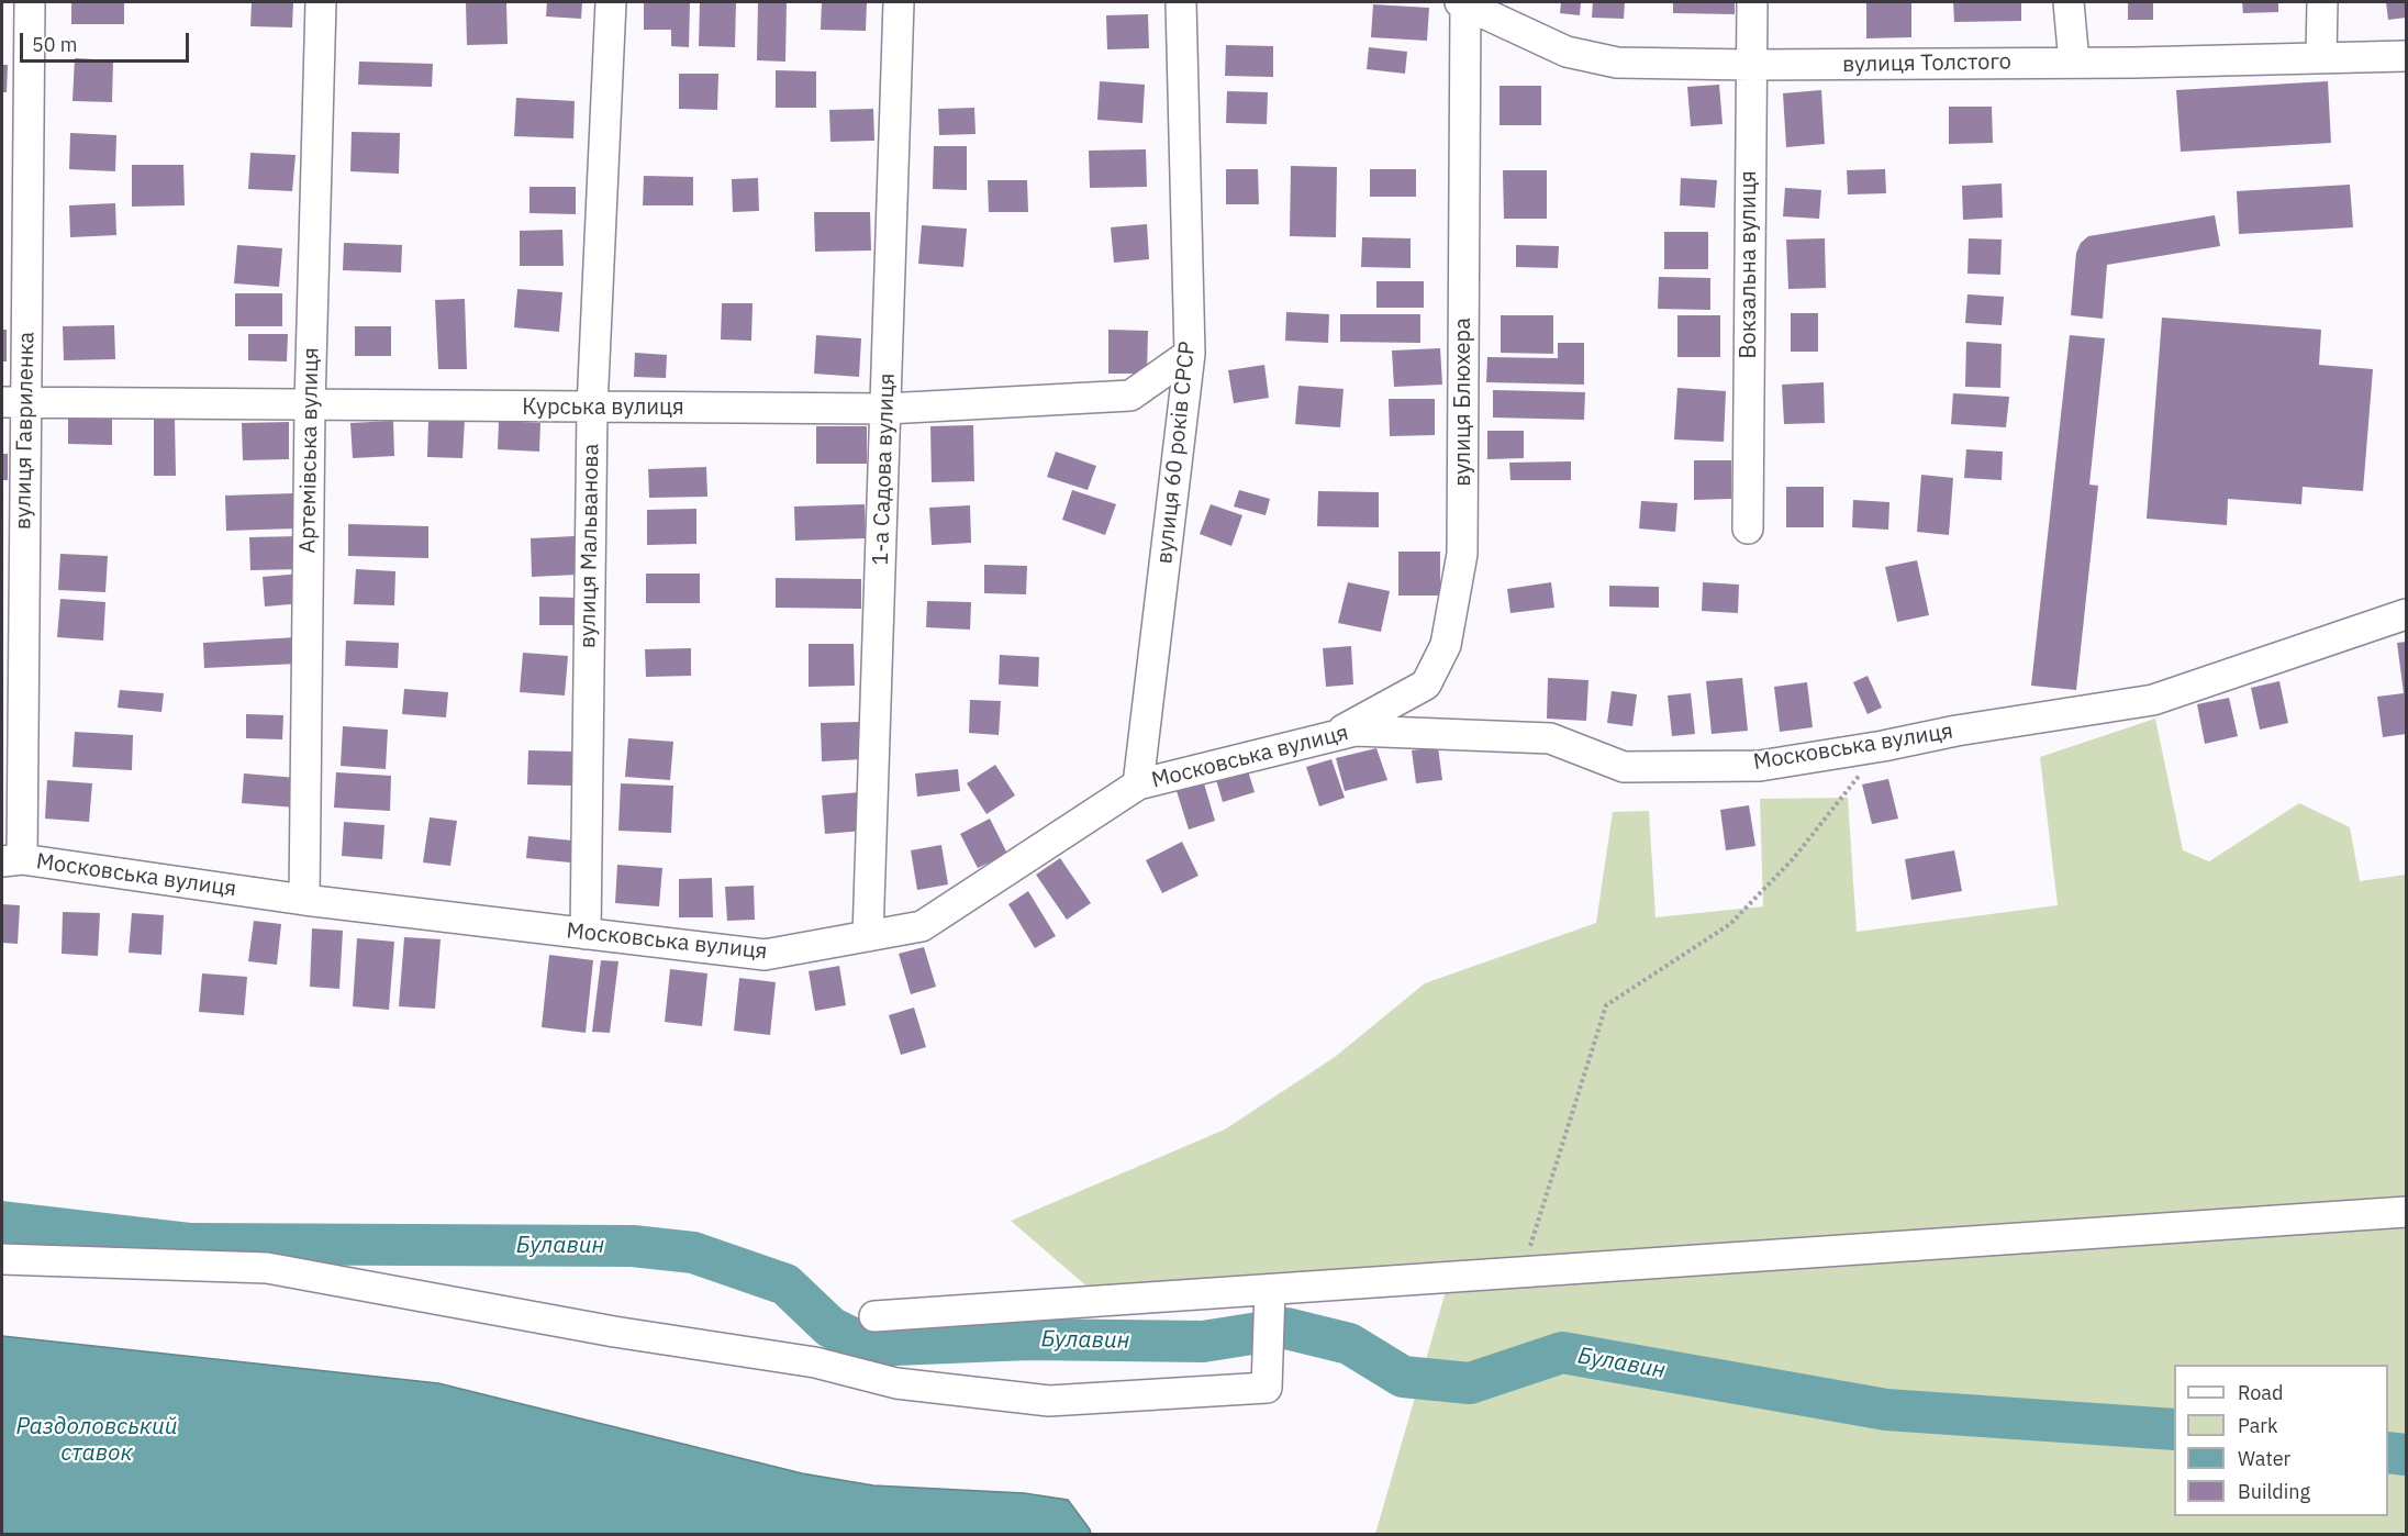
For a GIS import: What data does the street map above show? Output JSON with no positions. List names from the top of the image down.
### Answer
{
  "streets": {
    "street": [
      "вулиця Толстого",
      "Вокзальна вулиця",
      "вулиця Блюхера",
      "Курська вулиця",
      "вулиця Гавриленка",
      "Артемівська вулиця",
      "вулиця 60 років СРСР",
      "1-а Садова вулиця",
      "вулиця Мальванова",
      "Московська вулиця"
    ]
  },
  "crossings": [
    ["вулиця Толстого", "Вокзальна вулиця"],
    ["вулиця Толстого", "вулиця Блюхера"],
    ["вулиця Блюхера", "Московська вулиця"],
    ["Курська вулиця", "вулиця Гавриленка"],
    ["Курська вулиця", "Артемівська вулиця"],
    ["Курська вулиця", "вулиця 60 років СРСР"],
    ["Курська вулиця", "1-а Садова вулиця"],
    ["Курська вулиця", "вулиця Мальванова"],
    ["вулиця Гавриленка", "Московська вулиця"],
    ["Артемівська вулиця", "Московська вулиця"],
    ["вулиця 60 років СРСР", "Московська вулиця"],
    ["1-а Садова вулиця", "Московська вулиця"],
    ["вулиця Мальванова", "Московська вулиця"]
  ],
  "water": ["Булавин", "Раздоловський ставок"],
  "legend": [
    "Road",
    "Park",
    "Water",
    "Building"
  ],
  "scale_bar": "50 m"
}
